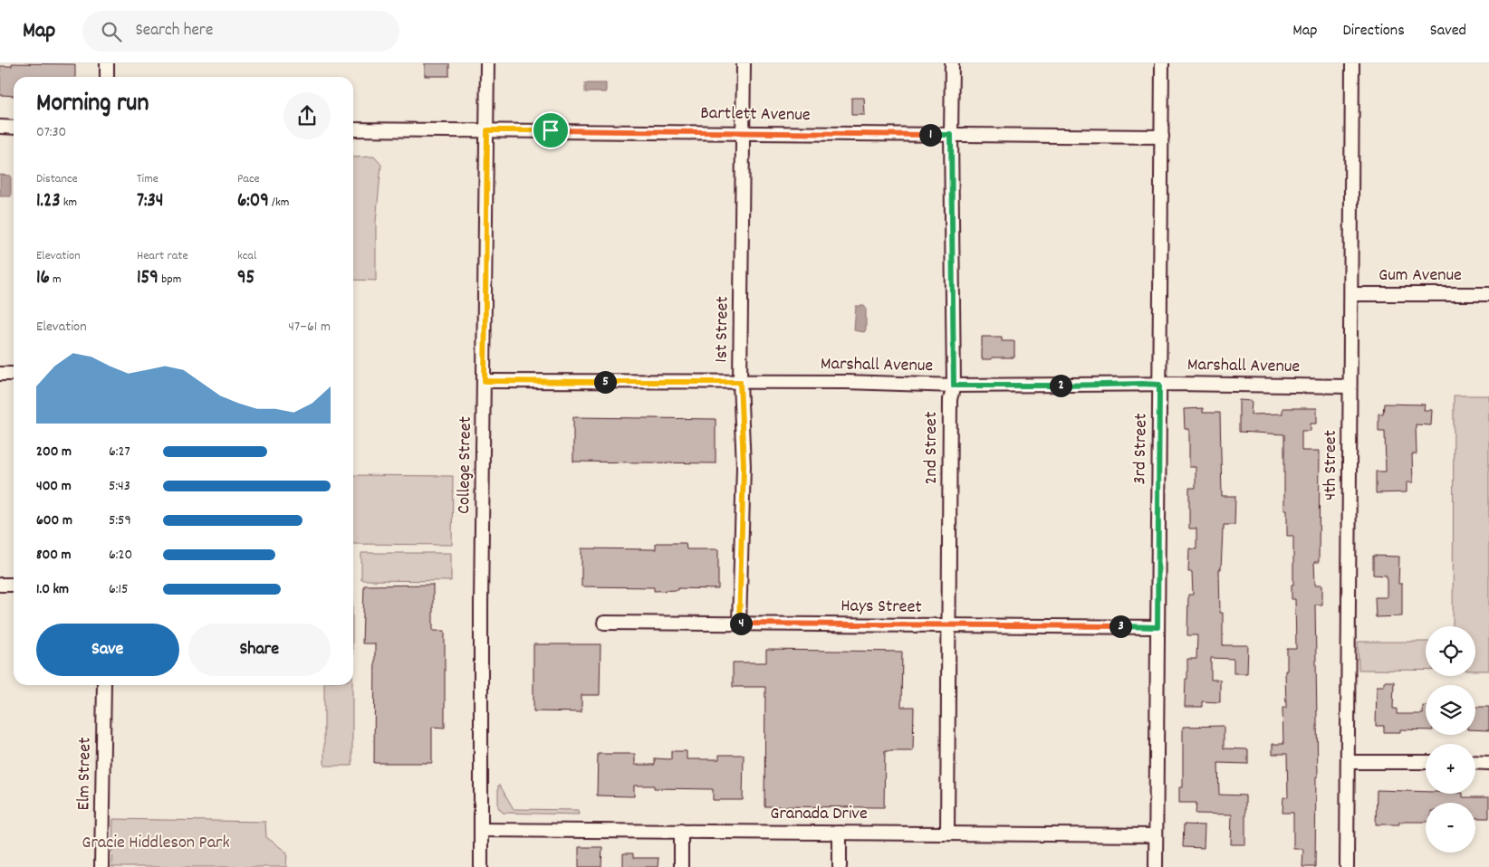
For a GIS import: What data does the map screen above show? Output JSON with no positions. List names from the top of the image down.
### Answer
{
  "streets": {
    "street": [
      "Bartlett Avenue",
      "Gum Avenue",
      "1st Street",
      "Marshall Avenue",
      "2nd Street",
      "3rd Street",
      "College Street",
      "4th Street",
      "Hays Street",
      "Elm Street",
      "Granada Drive"
    ]
  },
  "crossings": [
    ["Bartlett Avenue", "1st Street"],
    ["Bartlett Avenue", "2nd Street"],
    ["Bartlett Avenue", "3rd Street"],
    ["Bartlett Avenue", "College Street"],
    ["Gum Avenue", "4th Street"],
    ["1st Street", "Marshall Avenue"],
    ["1st Street", "Hays Street"],
    ["Marshall Avenue", "2nd Street"],
    ["Marshall Avenue", "3rd Street"],
    ["Marshall Avenue", "College Street"],
    ["Marshall Avenue", "4th Street"],
    ["2nd Street", "Hays Street"],
    ["2nd Street", "Granada Drive"],
    ["3rd Street", "Hays Street"],
    ["3rd Street", "Granada Drive"],
    ["College Street", "Granada Drive"]
  ],
  "parks": ["Gracie Hiddleson Park"],
  "page": {
    "header": "Map",
    "search": "Search here",
    "nav": ["Map", "Directions", "Saved"],
    "heading": ["Morning run", "07:30"],
    "pins": [
      "1",
      "5",
      "2",
      "4",
      "3"
    ],
    "stats": [
      ["Distance", "1.23 km"],
      ["Time", "7:34"],
      ["Pace", "6:09 /km"],
      ["Elevation", "16 m"],
      ["Heart rate", "159 bpm"],
      ["kcal", "95"]
    ],
    "chart": ["Elevation", "47–61 m"],
    "list": [
      {
        "name": "200 m",
        "note": "6:27"
      },
      {
        "name": "400 m",
        "note": "5:43"
      },
      {
        "name": "600 m",
        "note": "5:59"
      },
      {
        "name": "800 m",
        "note": "6:20"
      },
      {
        "name": "1.0 km",
        "note": "6:15"
      }
    ],
    "buttons": ["Save", "Share"],
    "map_buttons": ["+", "−"]
  }
}
